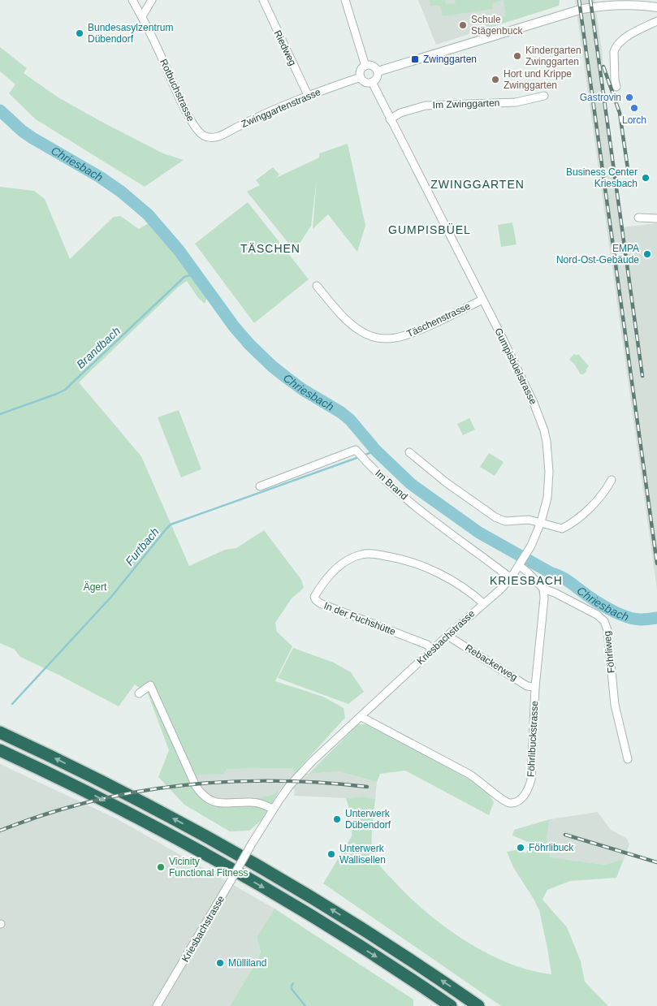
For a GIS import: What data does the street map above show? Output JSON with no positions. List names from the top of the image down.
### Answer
{
  "streets": {
    "street": [
      "Riedweg",
      "Rotbuchstrasse",
      "Im Zwinggarten",
      "Zwinggartenstrasse",
      "Täschenstrasse",
      "Gumpisbüelstrasse",
      "Im Brand",
      "In der Fuchshütte",
      "Kriesbachstrasse",
      "Föhrliweg",
      "Rebackerweg",
      "Föhrlibuckstrasse"
    ]
  },
  "crossings": [
    ["Riedweg", "Zwinggartenstrasse"],
    ["Rotbuchstrasse", "Zwinggartenstrasse"],
    ["Im Zwinggarten", "Gumpisbüelstrasse"],
    ["Zwinggartenstrasse", "Gumpisbüelstrasse"],
    ["Täschenstrasse", "Gumpisbüelstrasse"],
    ["Gumpisbüelstrasse", "Kriesbachstrasse"],
    ["Im Brand", "Kriesbachstrasse"],
    ["In der Fuchshütte", "Kriesbachstrasse"],
    ["Kriesbachstrasse", "Föhrliweg"],
    ["Kriesbachstrasse", "Rebackerweg"],
    ["Kriesbachstrasse", "Föhrlibuckstrasse"],
    ["Föhrliweg", "Föhrlibuckstrasse"],
    ["Rebackerweg", "Föhrlibuckstrasse"]
  ],
  "districts": [
    "ZWINGGARTEN",
    "GUMPISBÜEL",
    "TÄSCHEN",
    "KRIESBACH"
  ],
  "water": ["Chriesbach", "Brandbach", "Furtbach"],
  "parks": ["Ägert"],
  "places": {
    "other": [
      "Schule Stägenbuck",
      "Bundesasylzentrum Dübendorf",
      "Kindergarten Zwinggarten",
      "Hort und Krippe Zwinggarten",
      "Gastrovin",
      "Lorch",
      "Business Center Kriesbach",
      "EMPA Nord-Ost-Gebäude",
      "Unterwerk Dübendorf",
      "Föhrlibuck",
      "Unterwerk Wallisellen",
      "Vicinity Functional Fitness",
      "Mülliland"
    ],
    "transit": ["Zwinggarten"]
  }
}
